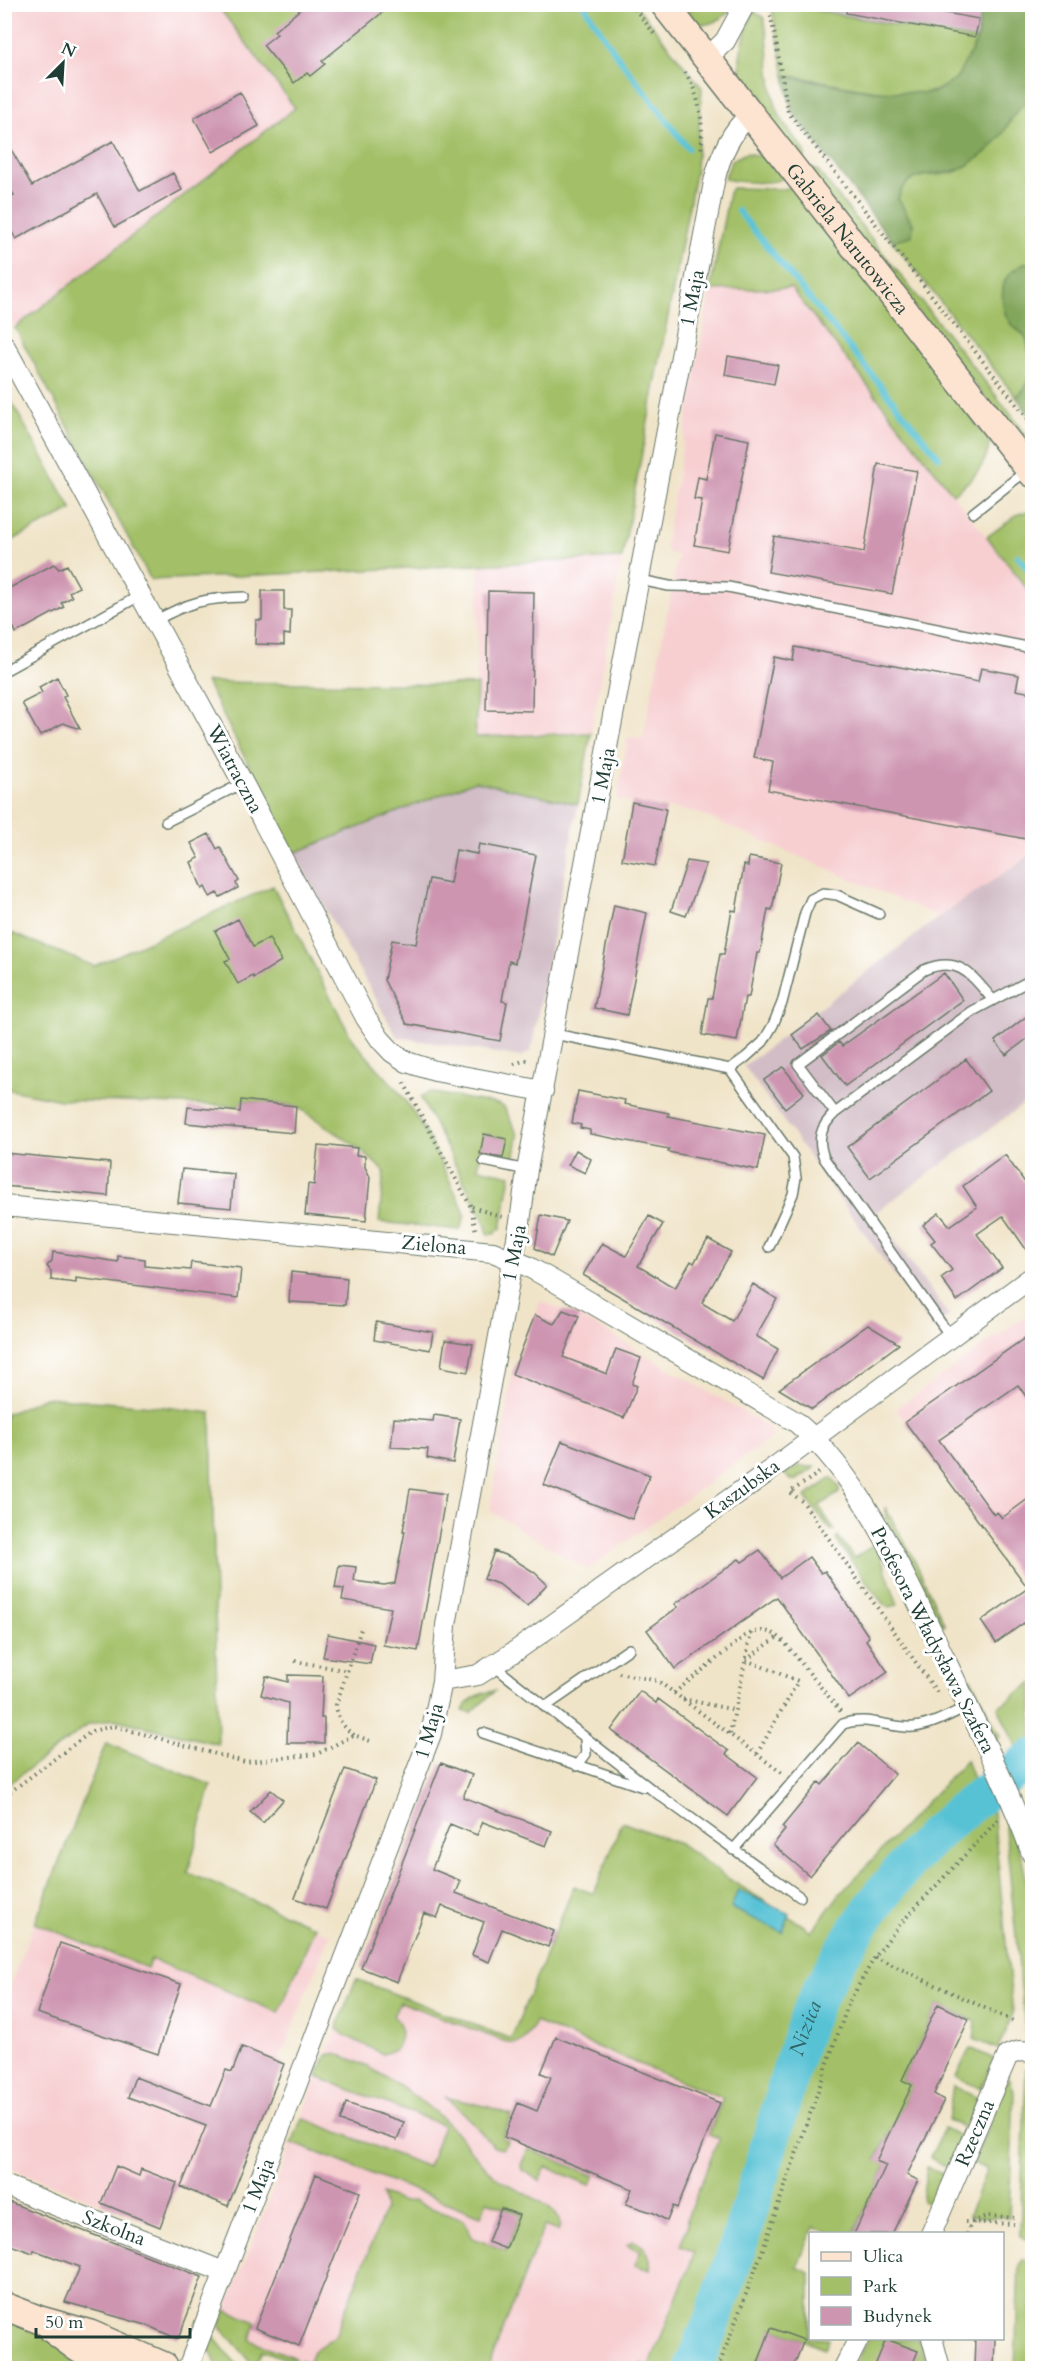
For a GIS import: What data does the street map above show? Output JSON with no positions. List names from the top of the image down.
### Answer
{
  "streets": {
    "main road": ["Gabriela Narutowicza"],
    "street": [
      "1 Maja",
      "Wiatraczna",
      "Zielona",
      "Kaszubska",
      "Profesora Władysława Szafera",
      "Rzeczna",
      "Szkolna"
    ]
  },
  "crossings": [
    ["Gabriela Narutowicza", "1 Maja"],
    ["1 Maja", "Wiatraczna"],
    ["1 Maja", "Zielona"],
    ["1 Maja", "Kaszubska"],
    ["1 Maja", "Szkolna"],
    ["Zielona", "Kaszubska"],
    ["Zielona", "Profesora Władysława Szafera"],
    ["Kaszubska", "Profesora Władysława Szafera"]
  ],
  "water": ["Nizica"],
  "legend": ["Ulica", "Park", "Budynek"],
  "scale_bar": "50 m",
  "north": "top right"
}
